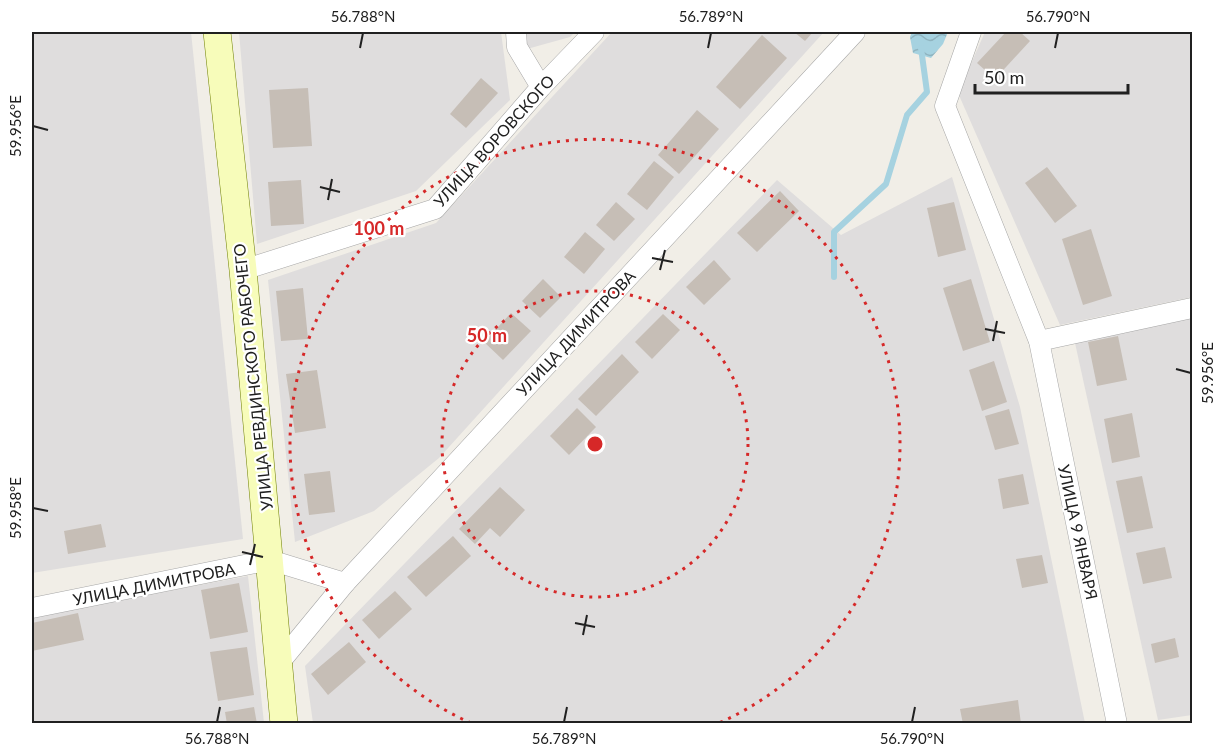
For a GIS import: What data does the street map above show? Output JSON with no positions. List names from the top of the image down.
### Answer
{
  "streets": {
    "street": [
      "УЛИЦА ВОРОВСКОГО",
      "УЛИЦА ДИМИТРОВА",
      "УЛИЦА РЕВДИНСКОГО РАБОЧЕГО",
      "УЛИЦА 9 ЯНВАРЯ"
    ]
  },
  "crossings": [
    ["УЛИЦА ВОРОВСКОГО", "УЛИЦА РЕВДИНСКОГО РАБОЧЕГО"],
    ["УЛИЦА ДИМИТРОВА", "УЛИЦА РЕВДИНСКОГО РАБОЧЕГО"]
  ],
  "scale_bar": "50 m",
  "coordinates": [
    "56.788°N",
    "56.789°N",
    "56.790°N",
    "59.956°E",
    "59.958°E"
  ],
  "rings": ["100 m", "50 m"]
}
